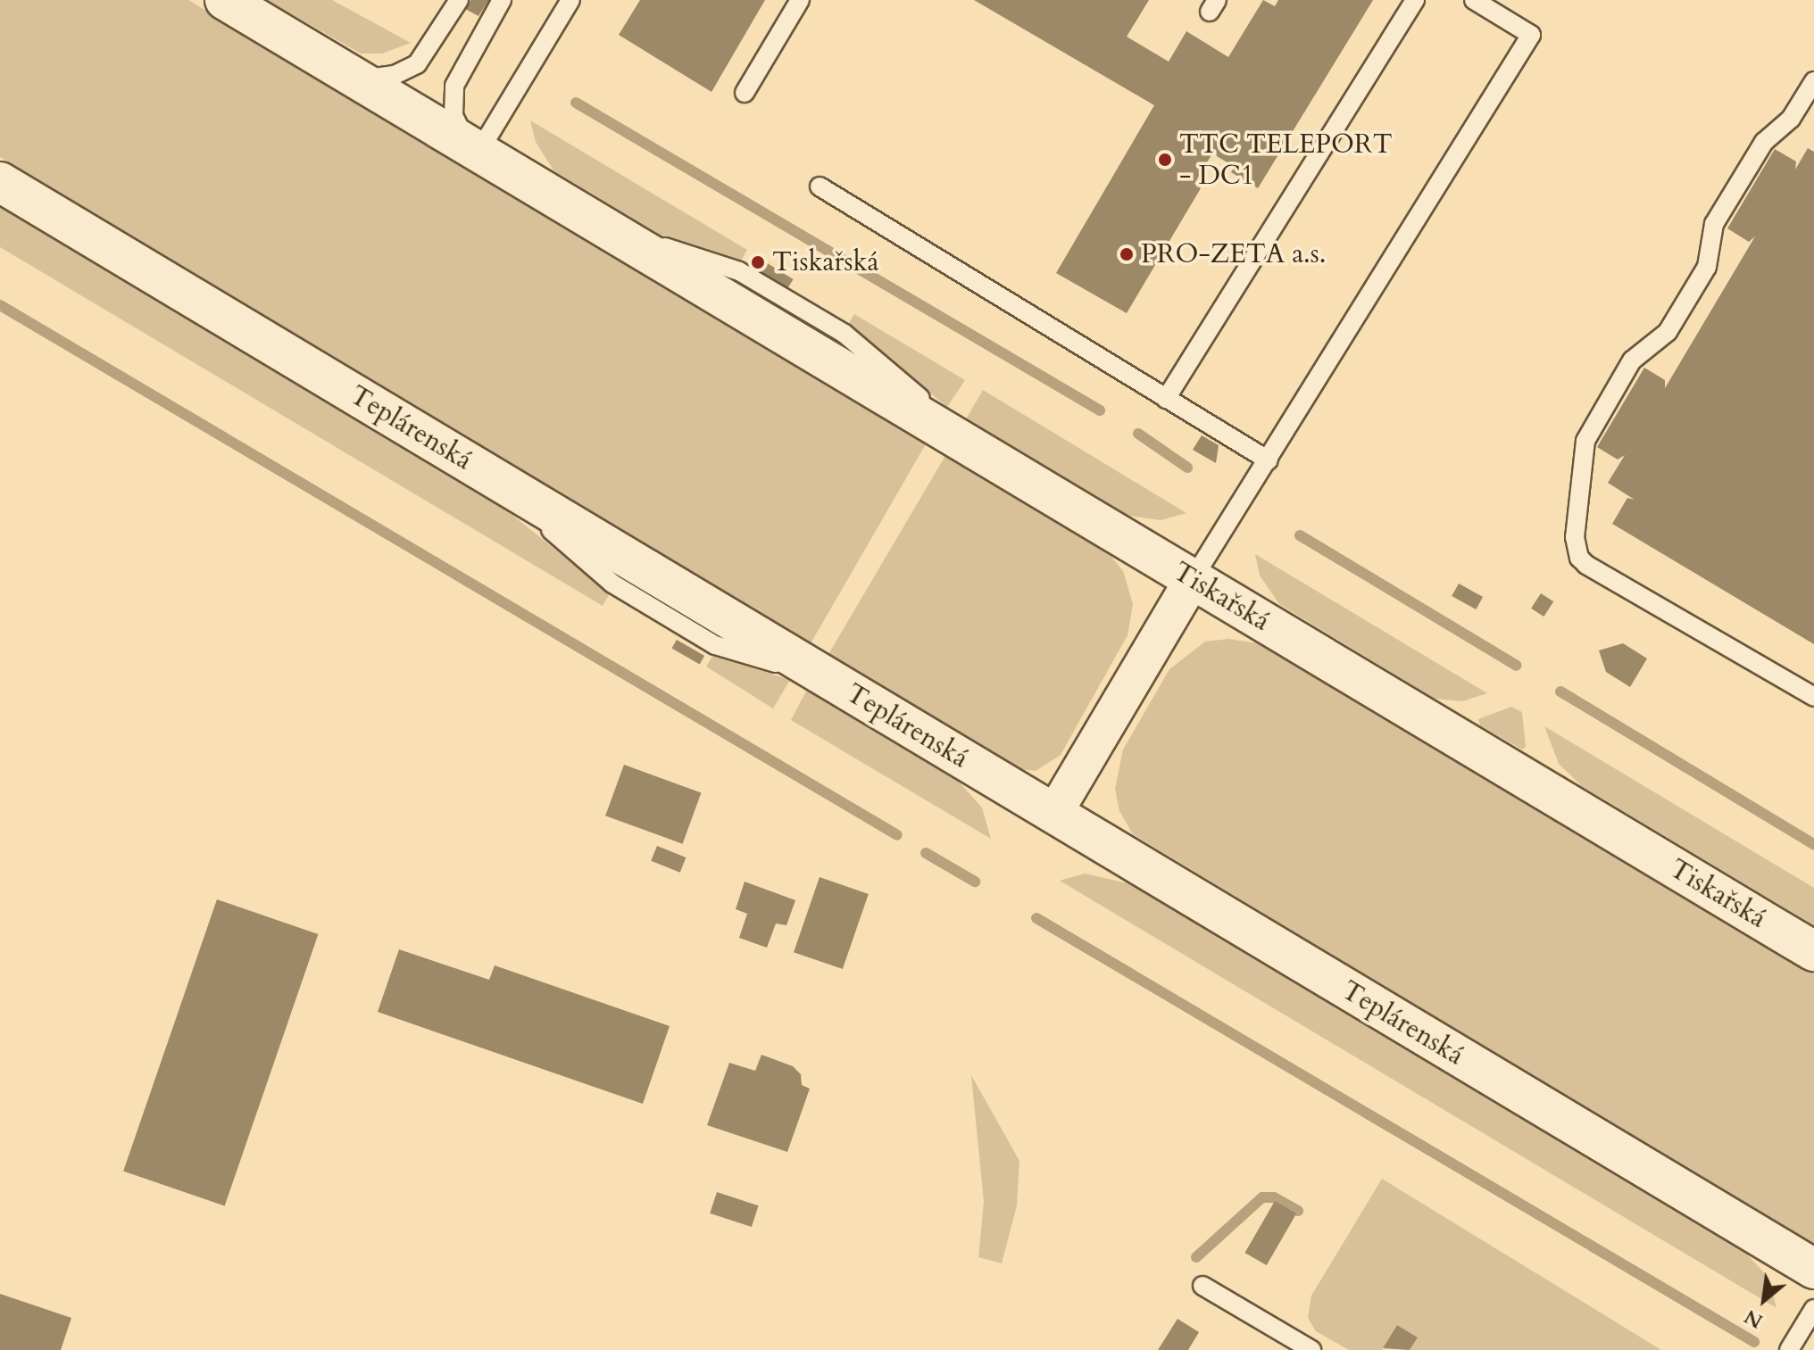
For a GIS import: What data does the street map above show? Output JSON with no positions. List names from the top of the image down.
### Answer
{
  "streets": {
    "street": ["Teplárenská", "Tiskařská"]
  },
  "places": ["TTC TELEPORT - DC1", "PRO-ZETA a.s.", "Tiskařská"],
  "north": "bottom left"
}
